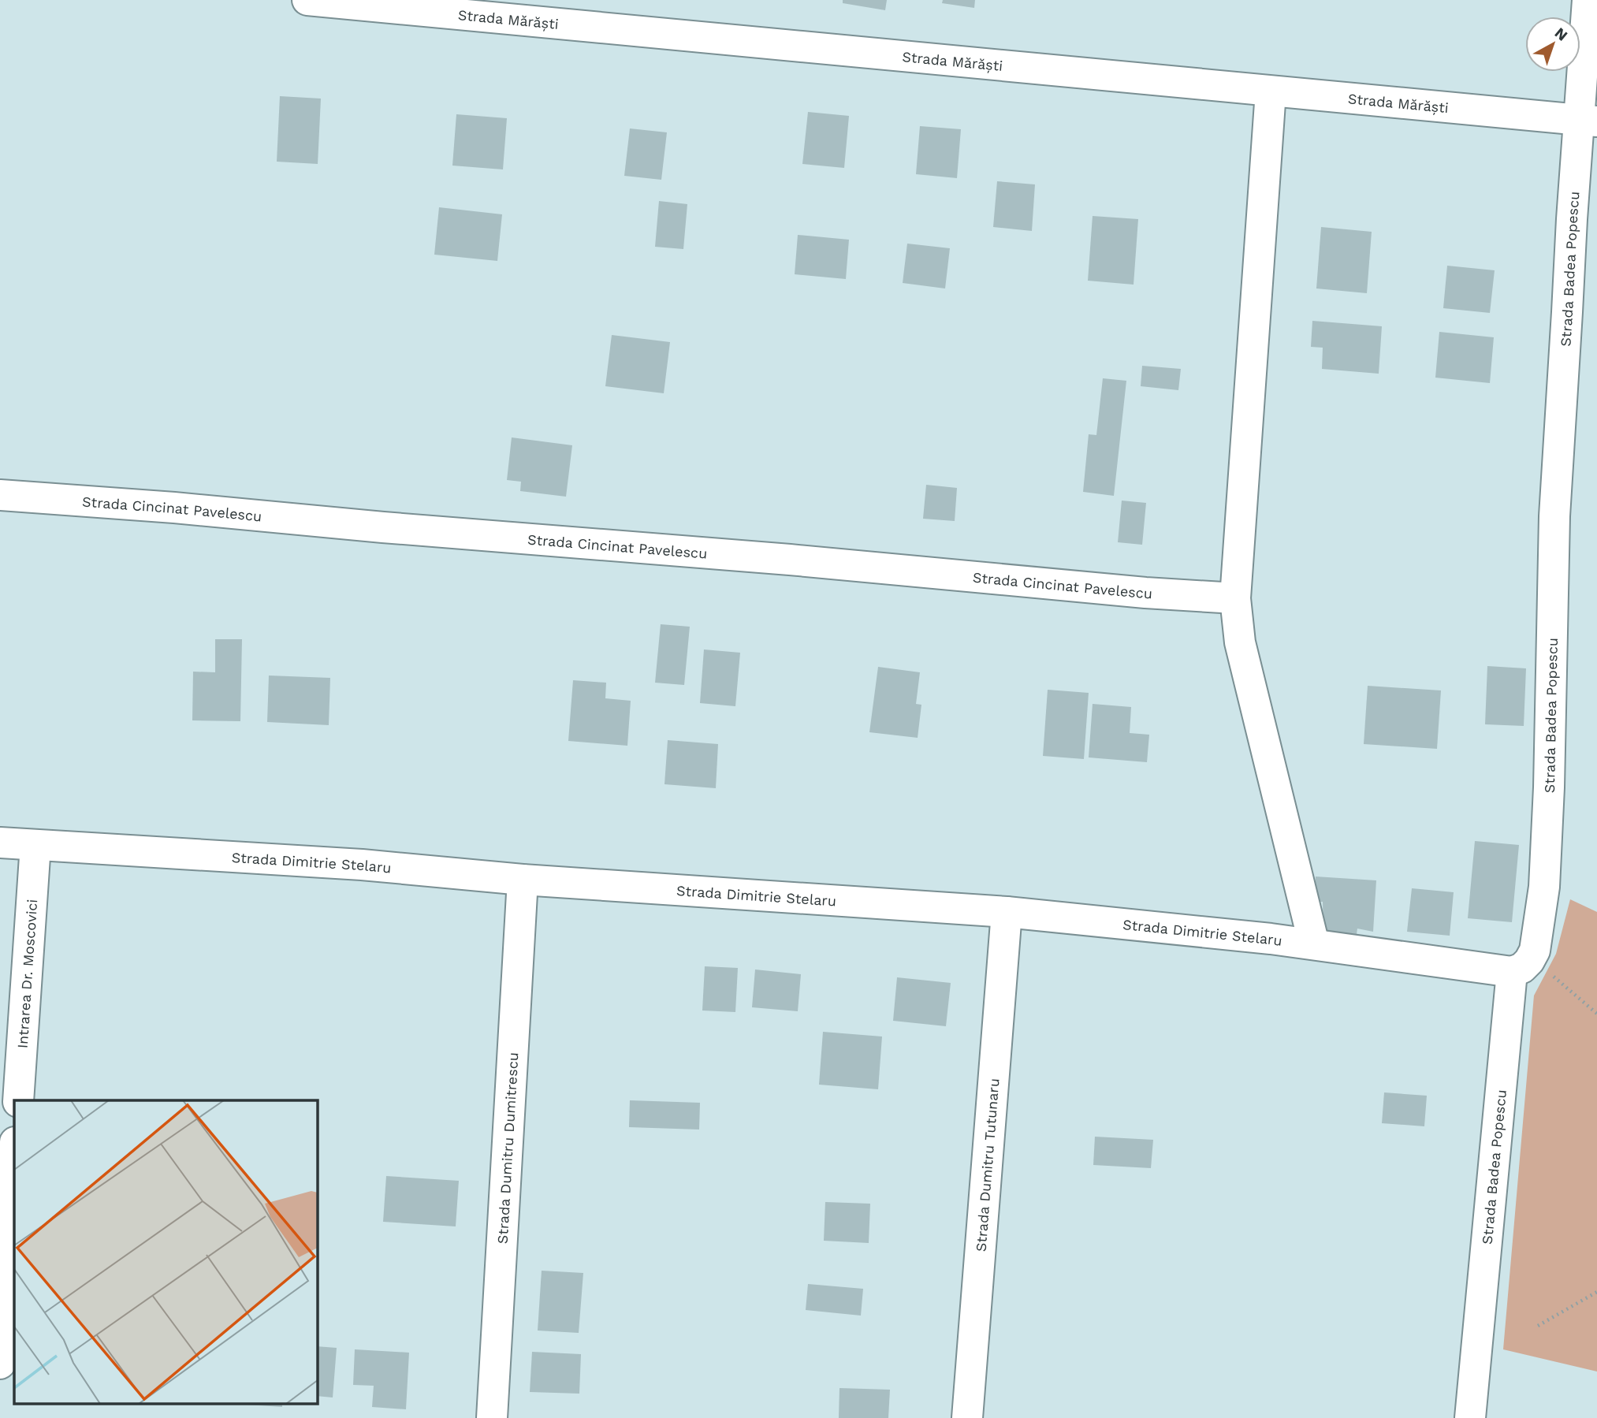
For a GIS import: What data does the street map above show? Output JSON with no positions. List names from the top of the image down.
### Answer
{
  "streets": {
    "street": [
      "Strada Mărăști",
      "Strada Badea Popescu",
      "Strada Cincinat Pavelescu",
      "Strada Dimitrie Stelaru",
      "Intrarea Dr. Moscovici",
      "Strada Dumitru Dumitrescu",
      "Strada Dumitru Tutunaru"
    ]
  },
  "crossings": [
    ["Strada Mărăști", "Strada Badea Popescu"],
    ["Strada Badea Popescu", "Strada Dimitrie Stelaru"],
    ["Strada Dimitrie Stelaru", "Intrarea Dr. Moscovici"],
    ["Strada Dimitrie Stelaru", "Strada Dumitru Dumitrescu"],
    ["Strada Dimitrie Stelaru", "Strada Dumitru Tutunaru"]
  ],
  "north": "top right"
}
